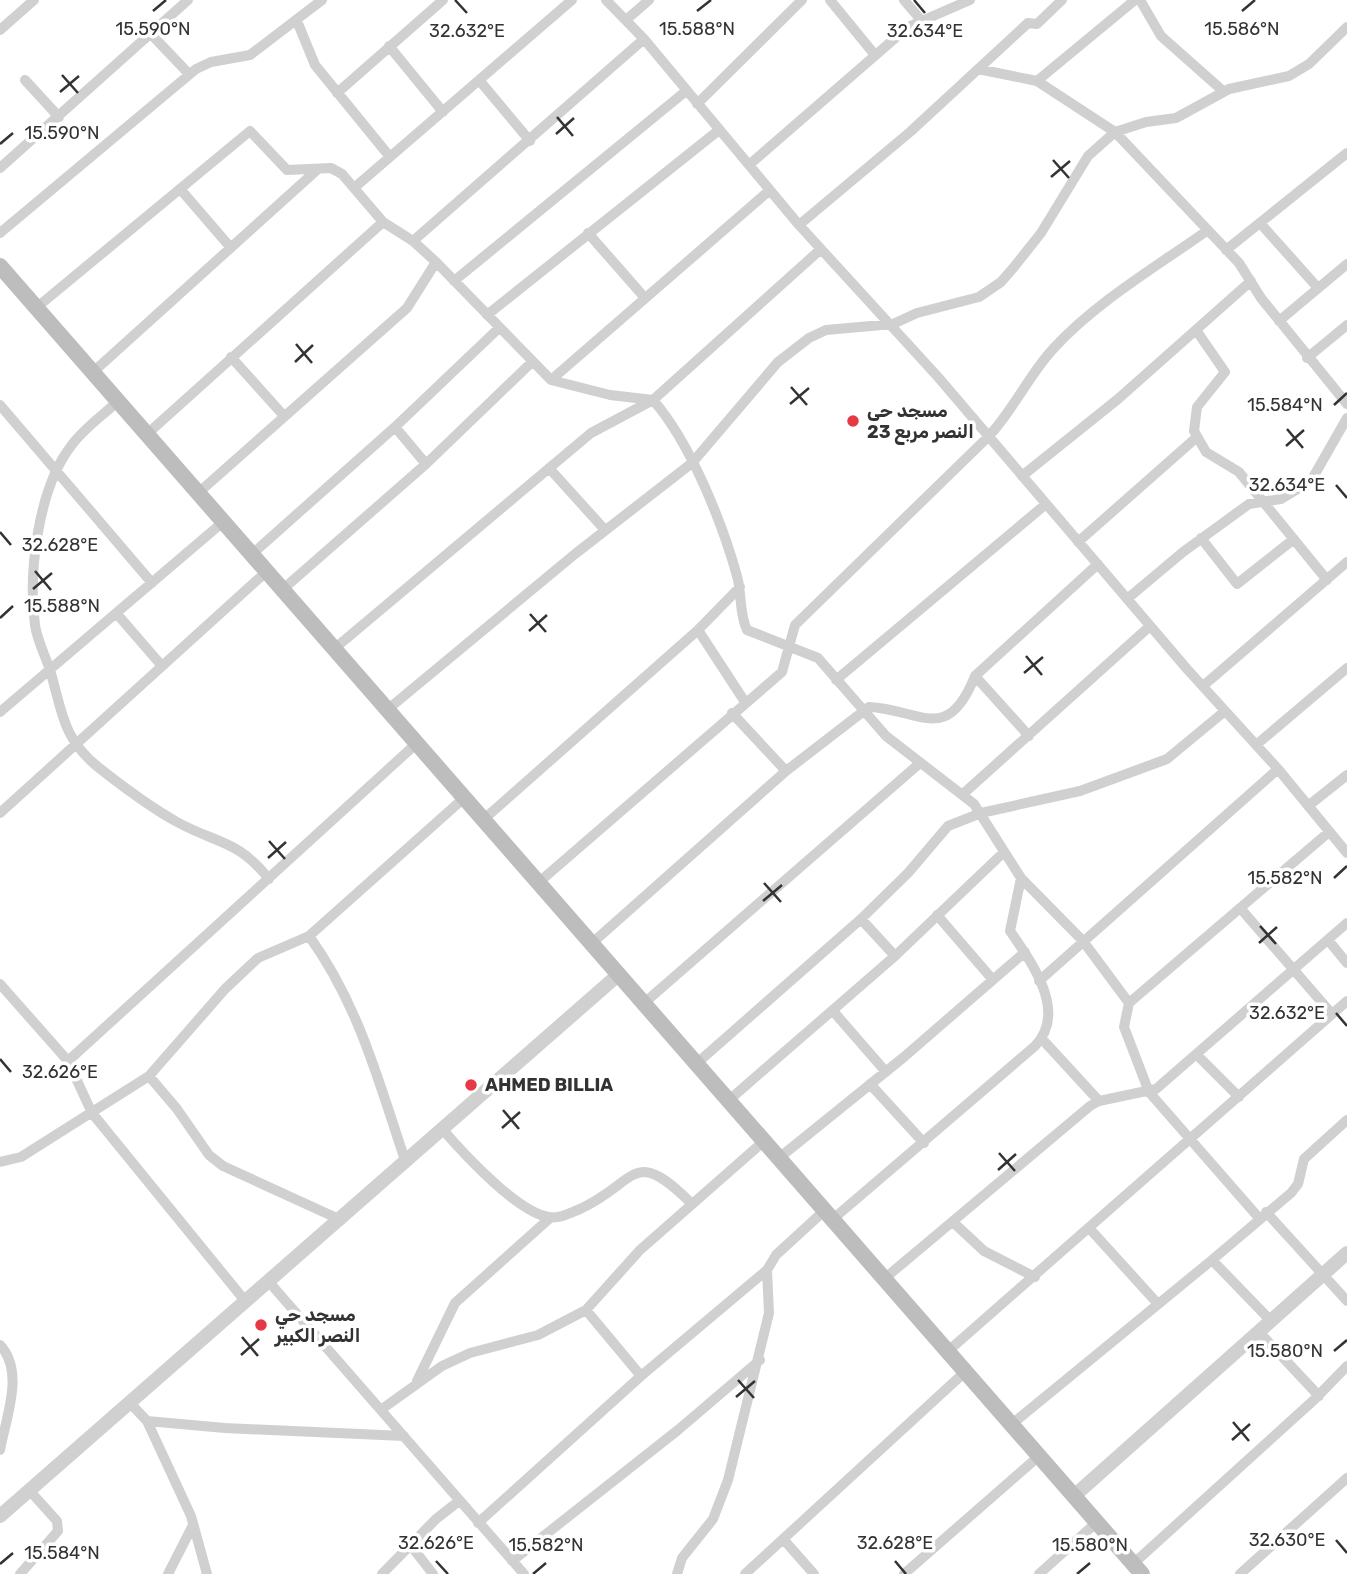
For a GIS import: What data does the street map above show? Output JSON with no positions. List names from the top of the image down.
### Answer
{
  "places": ["مسجد حي النصر مربع 23", "AHMED BILLIA", "مسجد حي النصر الكبير"],
  "coordinates": [
    "15.590°N",
    "15.586°N",
    "15.588°N",
    "32.632°E",
    "32.634°E",
    "15.584°N",
    "32.628°E",
    "15.582°N",
    "32.626°E",
    "15.580°N",
    "32.630°E"
  ]
}
